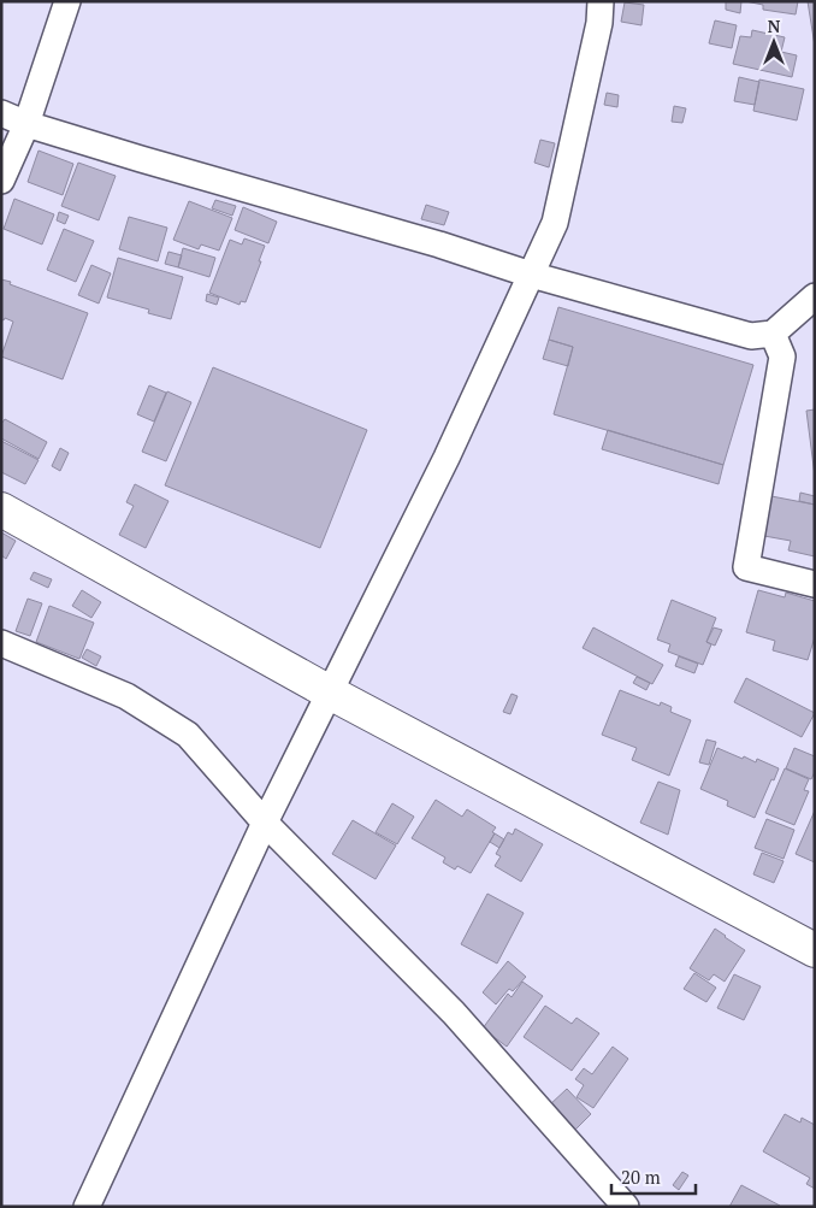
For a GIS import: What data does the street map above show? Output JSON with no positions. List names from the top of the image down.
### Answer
{
  "scale_bar": "20 m",
  "north": "top"
}
